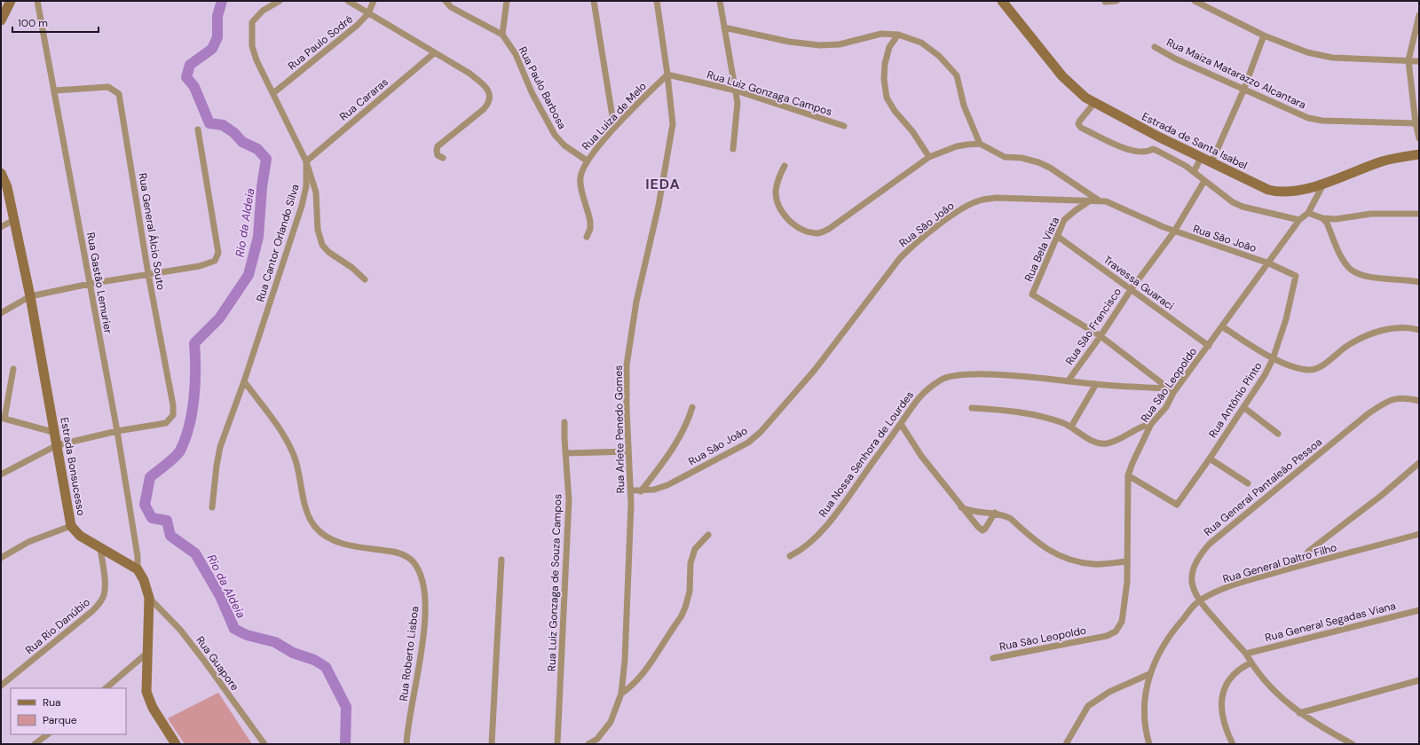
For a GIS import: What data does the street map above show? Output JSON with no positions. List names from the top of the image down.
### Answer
{
  "streets": {
    "street": [
      "Rua Paulo Sodré",
      "Rua Maiza Matarazzo Alcantara",
      "Rua Paulo Barbosa",
      "Rua Luiz Gonzaga Campos",
      "Rua Cararas",
      "Rua Luiza de Melo",
      "Estrada de Santa Isabel",
      "Rua São João",
      "Rua General Álcio Souto",
      "Rua Cantor Orlando Silva",
      "Rua Bela Vista",
      "Rua Gastão Lemurier",
      "Travessa Guaraci",
      "Rua São Francisco",
      "Rua São Leopoldo",
      "Rua Antônio Pinto",
      "Rua Arlete Penedo Gomes",
      "Rua Nossa Senhora de Lourdes",
      "Estrada Bonsucesso",
      "Rua General Pantaleão Pessoa",
      "Rua General Daltro Filho",
      "Rua Luiz Gonzaga de Souza Campos",
      "Rua General Segadas Viana",
      "Rua Rio Danúbio",
      "Rua Roberto Lisboa",
      "Rua Guapore"
    ]
  },
  "crossings": [
    ["Rua Paulo Sodré", "Rua Cantor Orlando Silva"],
    ["Rua Paulo Barbosa", "Rua Luiza de Melo"],
    ["Rua Luiz Gonzaga Campos", "Rua Luiza de Melo"],
    ["Rua Luiz Gonzaga Campos", "Rua Arlete Penedo Gomes"],
    ["Rua Cararas", "Rua Cantor Orlando Silva"],
    ["Rua Luiza de Melo", "Rua Arlete Penedo Gomes"],
    ["Estrada de Santa Isabel", "Rua São Leopoldo"],
    ["Rua São João", "Rua Bela Vista"],
    ["Rua São João", "Rua São Francisco"],
    ["Rua São João", "Rua São Leopoldo"],
    ["Rua São João", "Rua Antônio Pinto"],
    ["Rua São João", "Rua Arlete Penedo Gomes"],
    ["Rua General Álcio Souto", "Rua Gastão Lemurier"],
    ["Rua Cantor Orlando Silva", "Rua Roberto Lisboa"],
    ["Rua Bela Vista", "Travessa Guaraci"],
    ["Rua Bela Vista", "Rua São Francisco"],
    ["Rua Gastão Lemurier", "Estrada Bonsucesso"],
    ["Travessa Guaraci", "Rua São Francisco"],
    ["Travessa Guaraci", "Rua São Leopoldo"],
    ["Rua São Francisco", "Rua Nossa Senhora de Lourdes"],
    ["Rua São Leopoldo", "Rua Antônio Pinto"],
    ["Rua São Leopoldo", "Rua Nossa Senhora de Lourdes"],
    ["Estrada Bonsucesso", "Rua Rio Danúbio"],
    ["Rua General Pantaleão Pessoa", "Rua General Daltro Filho"],
    ["Rua General Pantaleão Pessoa", "Rua General Segadas Viana"]
  ],
  "districts": ["IEDA"],
  "water": ["Rio da Aldeia"],
  "legend": ["Rua", "Parque"],
  "scale_bar": "100 m"
}
